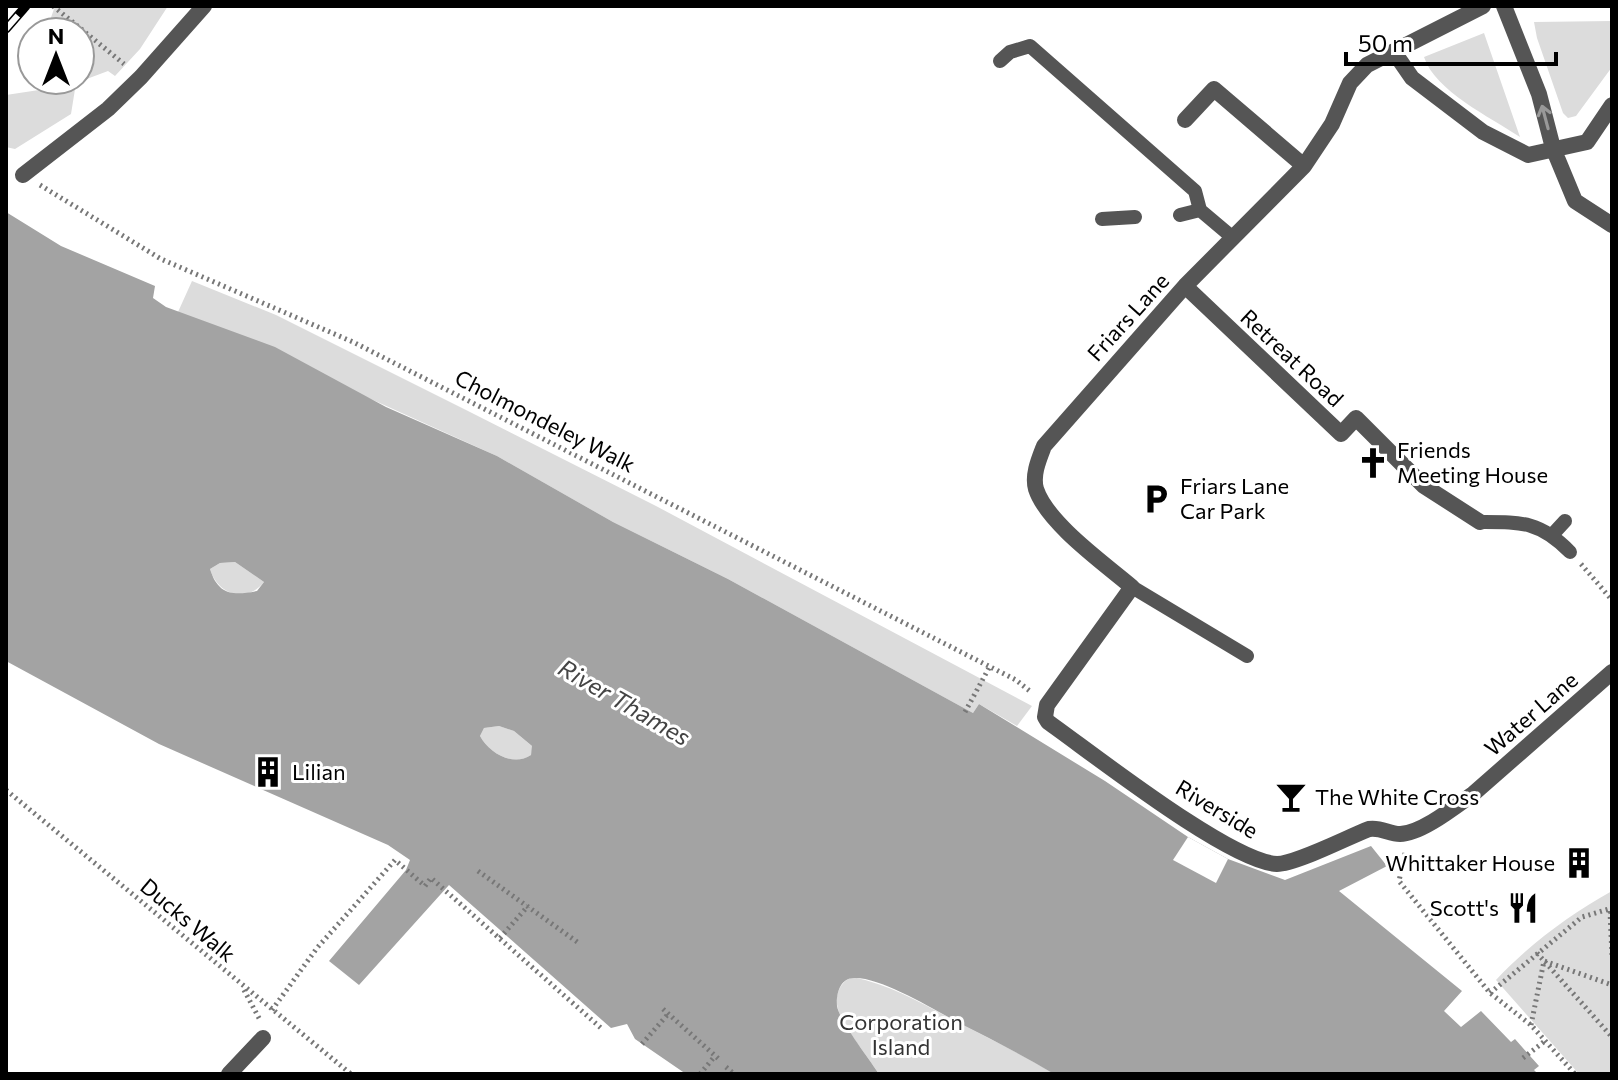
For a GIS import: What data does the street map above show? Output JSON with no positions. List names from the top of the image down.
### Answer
{
  "streets": {
    "street": [
      "Friars Lane",
      "Retreat Road",
      "Water Lane",
      "Riverside"
    ],
    "path": ["Cholmondeley Walk", "Ducks Walk"]
  },
  "crossings": [
    ["Friars Lane", "Retreat Road"],
    ["Cholmondeley Walk", "Riverside"],
    ["Water Lane", "Riverside"]
  ],
  "water": ["River Thames"],
  "parks": ["Corporation Island"],
  "places": {
    "church": ["Friends Meeting House"],
    "parking": ["Friars Lane Car Park"],
    "building": ["Lilian", "Whittaker House"],
    "bar": ["The White Cross"],
    "restaurant": ["Scott's"]
  },
  "scale_bar": "50 m",
  "north": "top"
}
